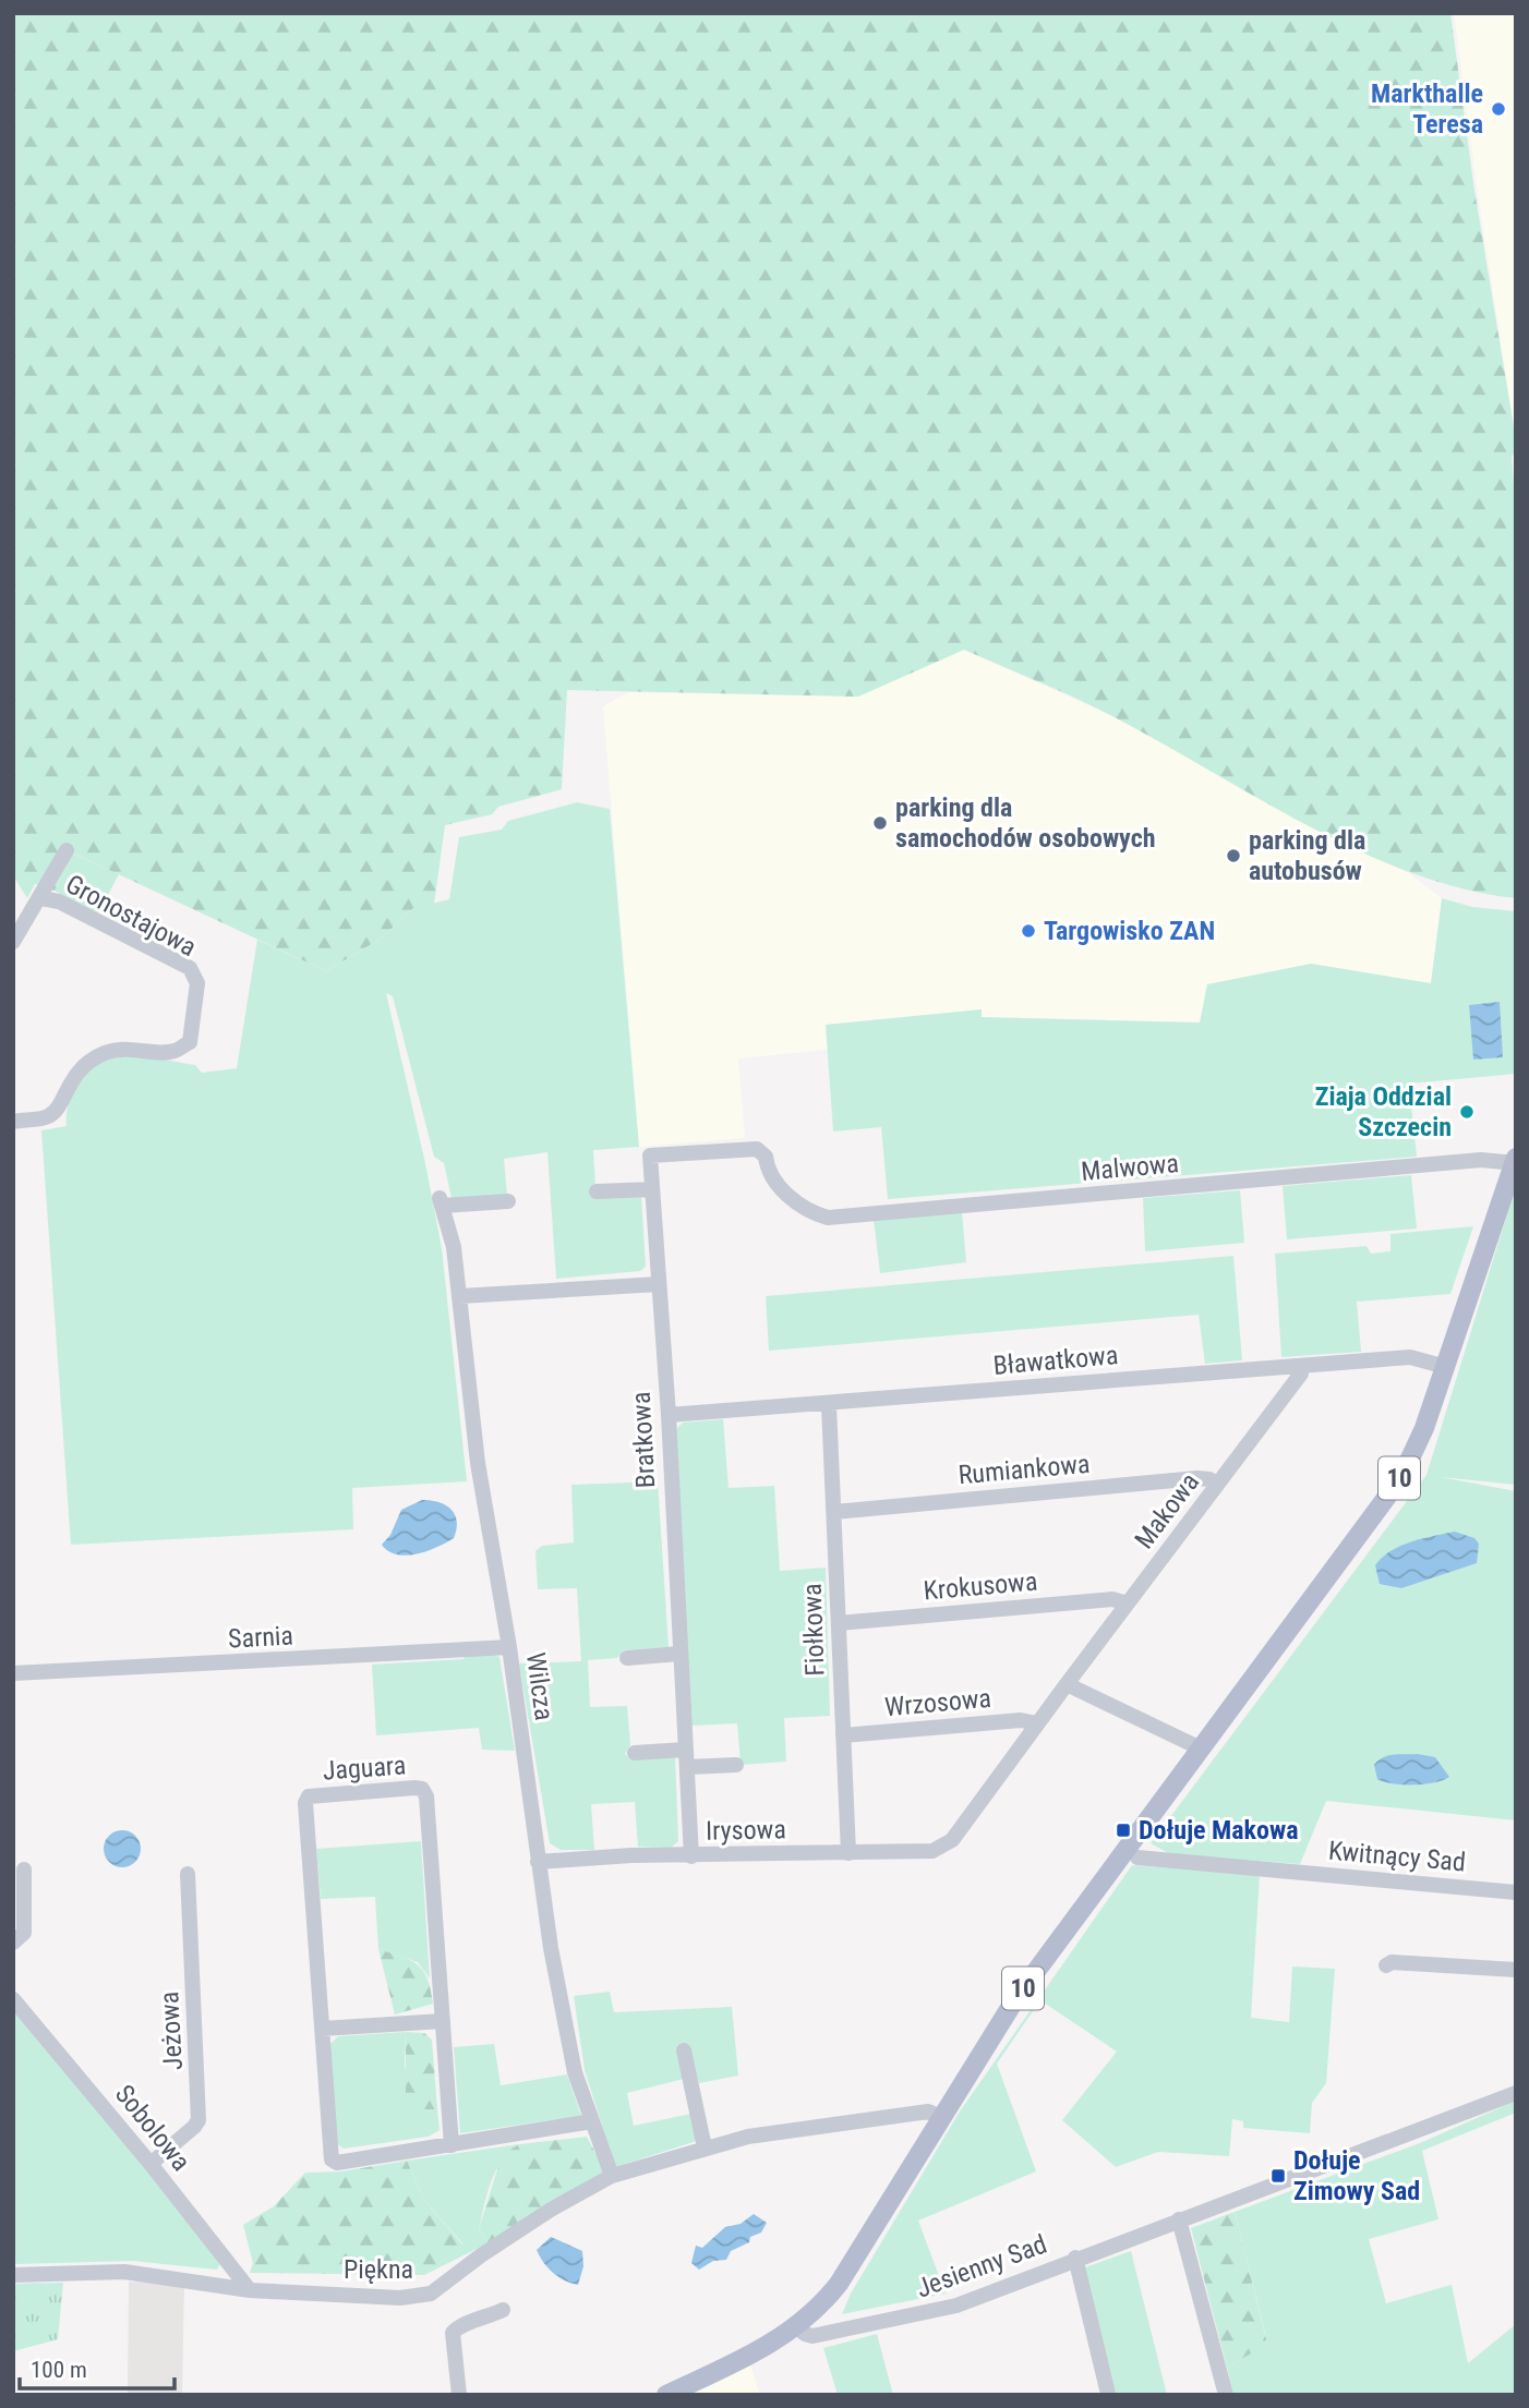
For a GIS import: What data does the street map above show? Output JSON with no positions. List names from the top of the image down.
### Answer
{
  "streets": {
    "main road": ["10"],
    "street": [
      "Gronostajowa",
      "Malwowa",
      "Bławatkowa",
      "Bratkowa",
      "Rumiankowa",
      "Makowa",
      "Krokusowa",
      "Fiołkowa",
      "Sarnia",
      "Wilcza",
      "Wrzosowa",
      "Jaguara",
      "Irysowa",
      "Kwitnący Sad",
      "Jeżowa",
      "Sobolowa",
      "Jesienny Sad",
      "Piękna"
    ]
  },
  "crossings": [
    ["Malwowa", "Bratkowa"],
    ["Malwowa", "10"],
    ["Bławatkowa", "Bratkowa"],
    ["Bławatkowa", "10"],
    ["Bławatkowa", "Makowa"],
    ["Bławatkowa", "Fiołkowa"],
    ["Bratkowa", "Irysowa"],
    ["Rumiankowa", "Makowa"],
    ["Rumiankowa", "Fiołkowa"],
    ["10", "Jesienny Sad"],
    ["10", "Piękna"],
    ["Makowa", "Krokusowa"],
    ["Makowa", "Wrzosowa"],
    ["Makowa", "Irysowa"],
    ["Krokusowa", "Fiołkowa"],
    ["Fiołkowa", "Wrzosowa"],
    ["Fiołkowa", "Irysowa"],
    ["Sarnia", "Wilcza"],
    ["Wilcza", "Jaguara"],
    ["Wilcza", "Irysowa"],
    ["Wilcza", "Piękna"],
    ["Jeżowa", "Sobolowa"],
    ["Sobolowa", "Piękna"]
  ],
  "places": {
    "other": [
      "Markthalle Teresa",
      "parking dla samochodów osobowych",
      "parking dla autobusów",
      "Targowisko ZAN",
      "Ziaja Oddzial Szczecin"
    ],
    "transit": ["Dołuje Makowa", "Dołuje Zimowy Sad"]
  },
  "scale_bar": "100 m"
}
